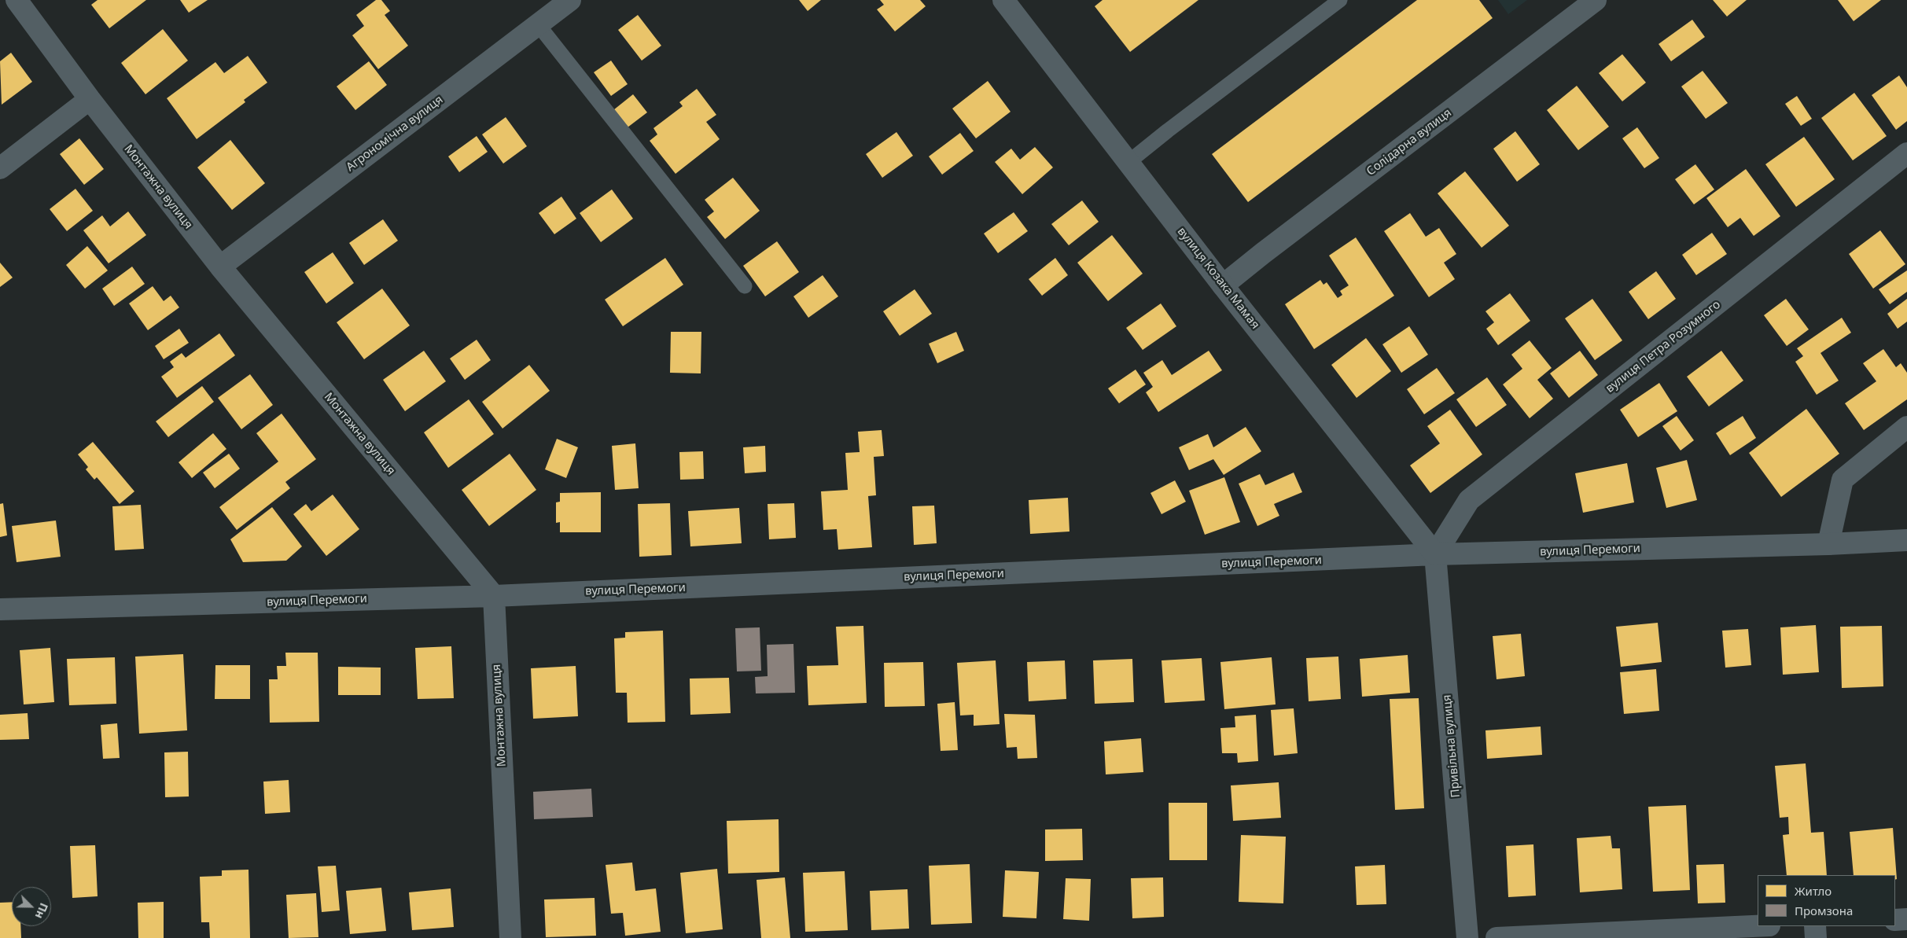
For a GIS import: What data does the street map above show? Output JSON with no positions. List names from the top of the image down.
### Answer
{
  "streets": {
    "street": [
      "Агрономічна вулиця",
      "Солідарна вулиця",
      "Монтажна вулиця",
      "вулиця Козака Мамая",
      "вулиця Петра Розумного",
      "вулиця Перемоги",
      "Привільна вулиця"
    ]
  },
  "crossings": [
    ["Агрономічна вулиця", "Монтажна вулиця"],
    ["Солідарна вулиця", "вулиця Козака Мамая"],
    ["Монтажна вулиця", "вулиця Перемоги"],
    ["вулиця Козака Мамая", "вулиця Петра Розумного"],
    ["вулиця Козака Мамая", "вулиця Перемоги"],
    ["вулиця Козака Мамая", "Привільна вулиця"],
    ["вулиця Петра Розумного", "вулиця Перемоги"],
    ["вулиця Петра Розумного", "Привільна вулиця"],
    ["вулиця Перемоги", "Привільна вулиця"]
  ],
  "legend": ["Житло", "Промзона"],
  "north": "bottom right"
}
